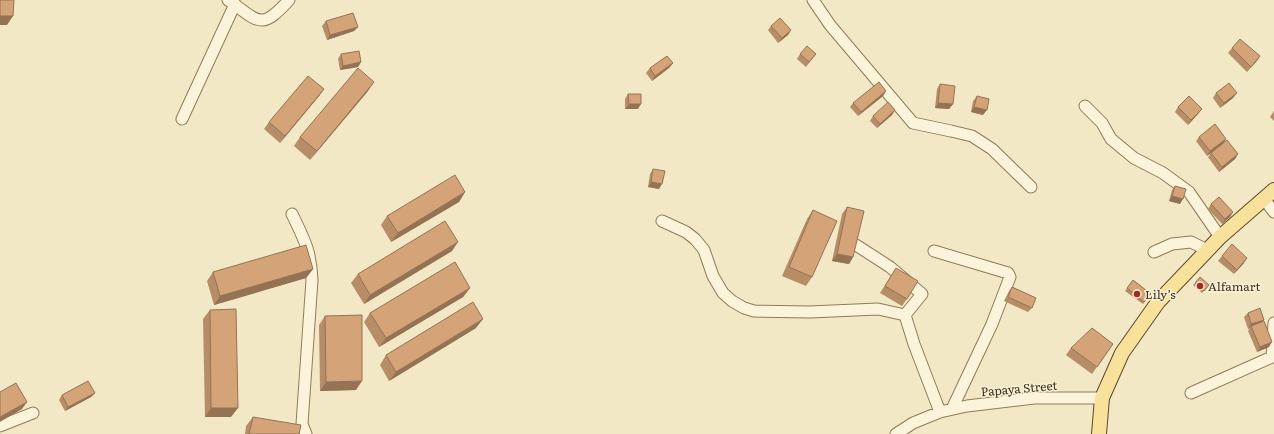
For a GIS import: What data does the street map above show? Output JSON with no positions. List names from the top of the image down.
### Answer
{
  "streets": {
    "street": ["Papaya Street"]
  },
  "places": ["Alfamart", "Lily’s"]
}
